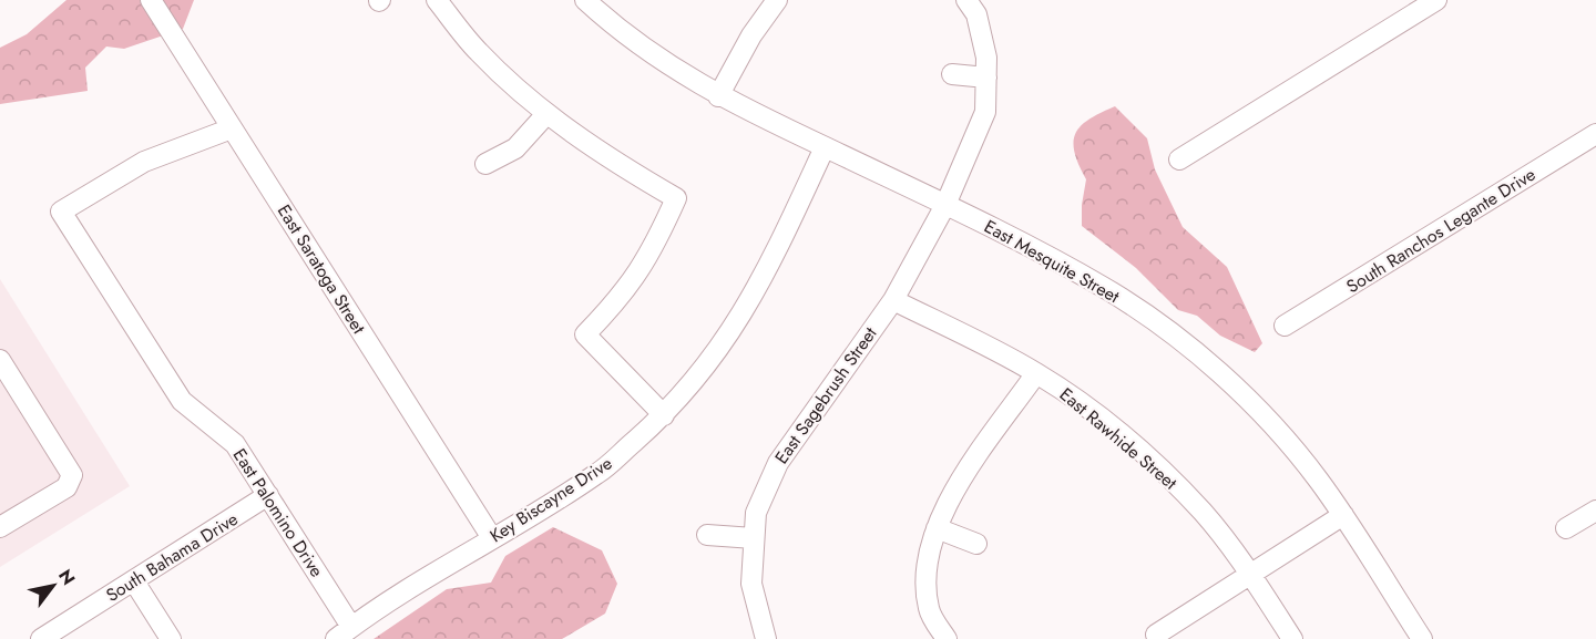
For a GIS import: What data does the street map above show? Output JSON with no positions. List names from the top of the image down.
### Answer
{
  "streets": {
    "street": [
      "South Ranchos Legante Drive",
      "East Mesquite Street",
      "East Saratoga Street",
      "East Sagebrush Street",
      "East Rawhide Street",
      "Key Biscayne Drive",
      "East Palomino Drive",
      "South Bahama Drive"
    ]
  },
  "crossings": [
    ["East Mesquite Street", "East Sagebrush Street"],
    ["East Mesquite Street", "Key Biscayne Drive"],
    ["East Saratoga Street", "Key Biscayne Drive"],
    ["East Saratoga Street", "East Palomino Drive"],
    ["East Sagebrush Street", "East Rawhide Street"],
    ["Key Biscayne Drive", "East Palomino Drive"],
    ["East Palomino Drive", "South Bahama Drive"]
  ],
  "north": "top right"
}
